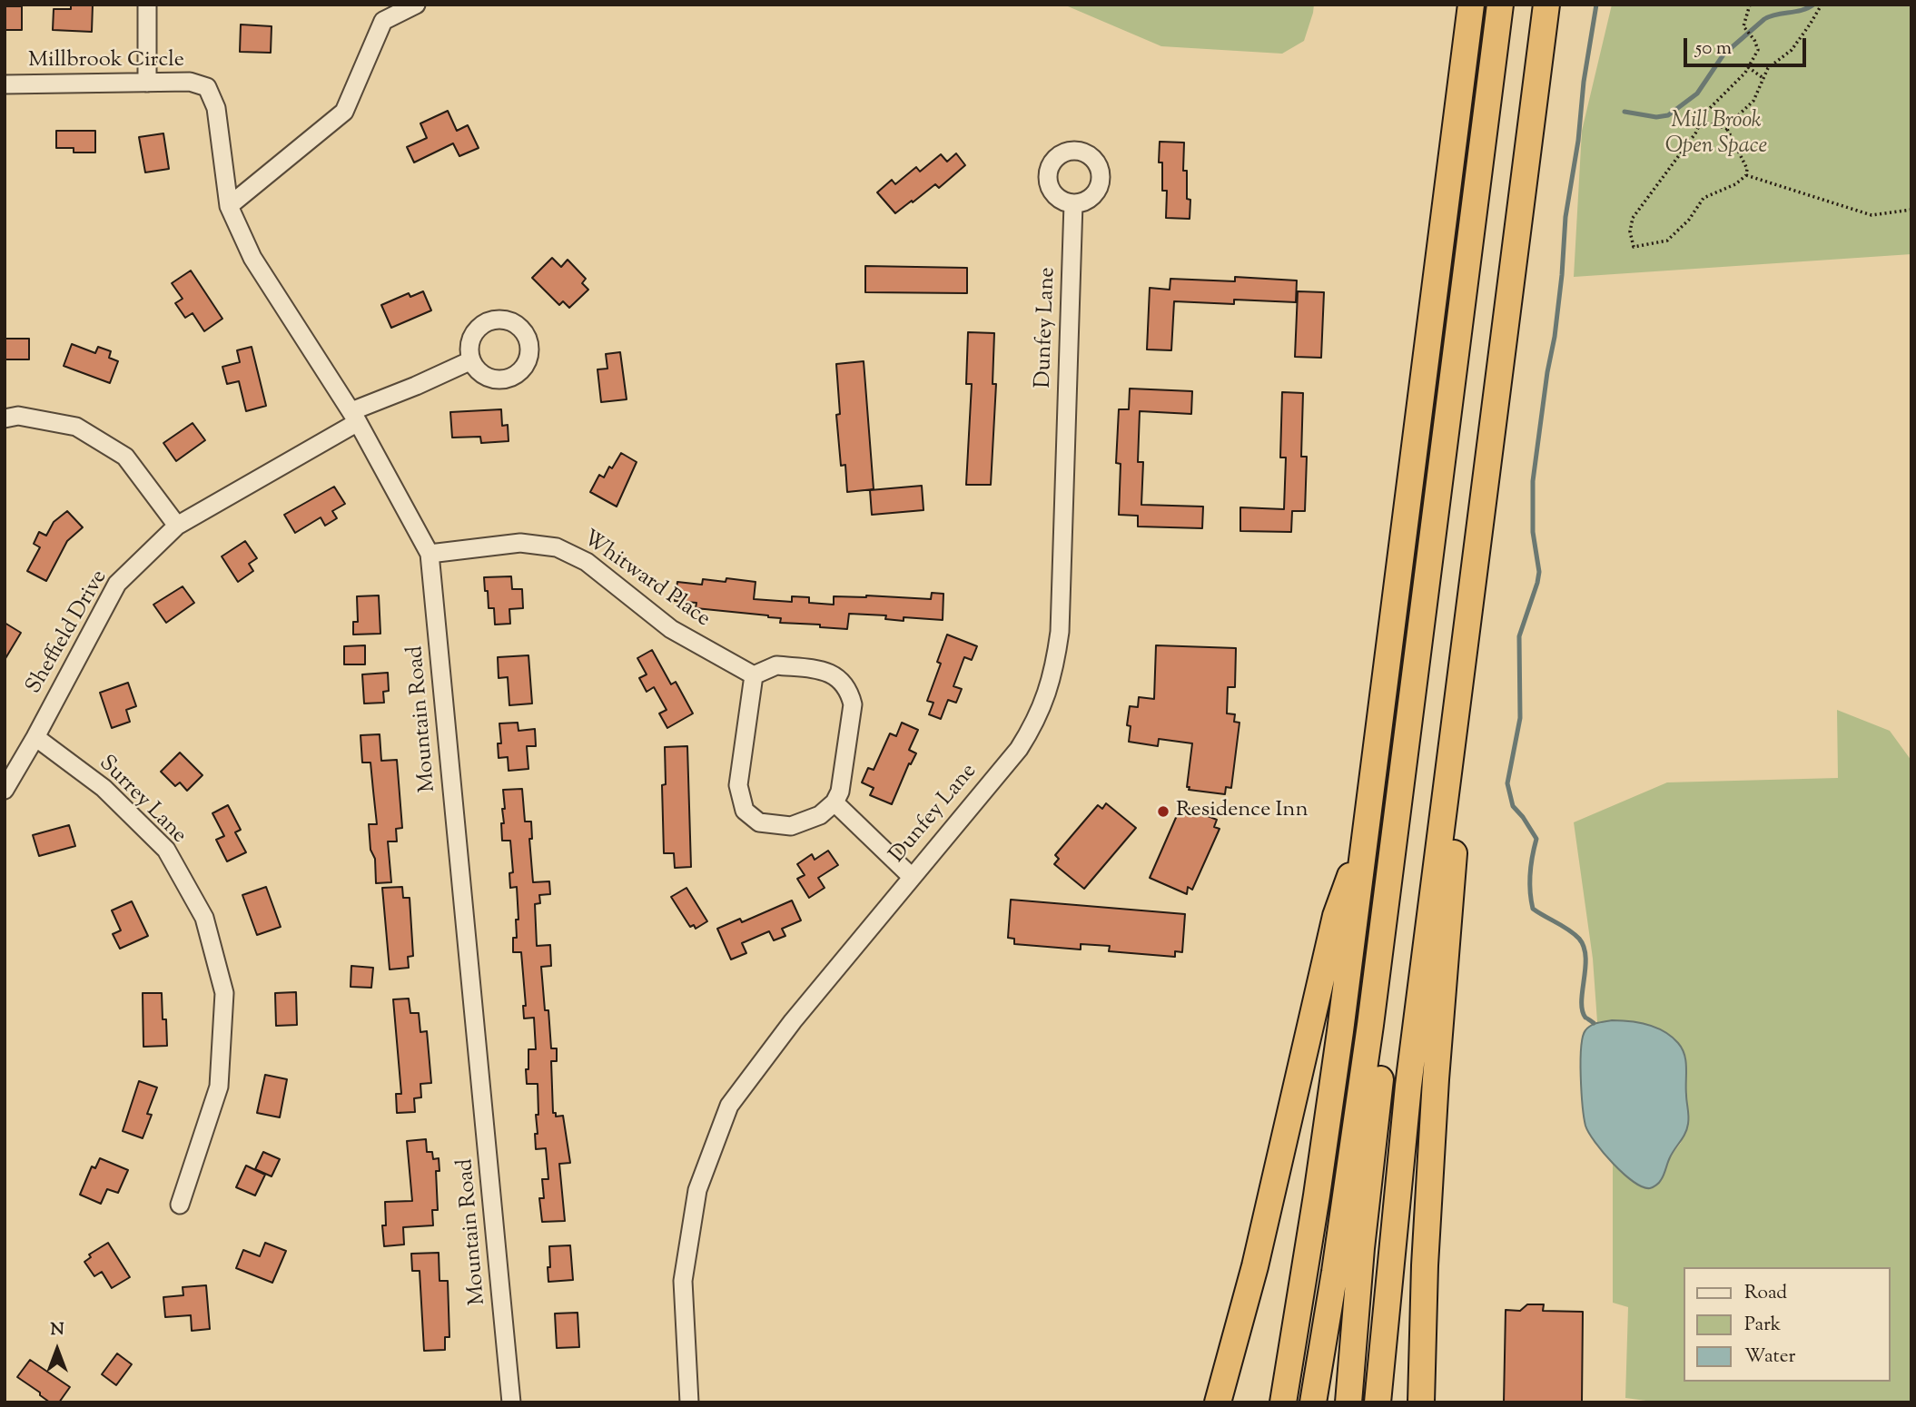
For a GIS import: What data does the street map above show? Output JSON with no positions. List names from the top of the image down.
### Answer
{
  "streets": {
    "street": [
      "Millbrook Circle",
      "Dunfey Lane",
      "Whitward Place",
      "Sheffield Drive",
      "Mountain Road",
      "Surrey Lane"
    ]
  },
  "crossings": [
    ["Millbrook Circle", "Mountain Road"],
    ["Whitward Place", "Mountain Road"],
    ["Sheffield Drive", "Mountain Road"],
    ["Sheffield Drive", "Surrey Lane"]
  ],
  "parks": ["Mill Brook Open Space"],
  "places": ["Residence Inn"],
  "legend": ["Road", "Park", "Water"],
  "scale_bar": "50 m",
  "north": "top"
}
